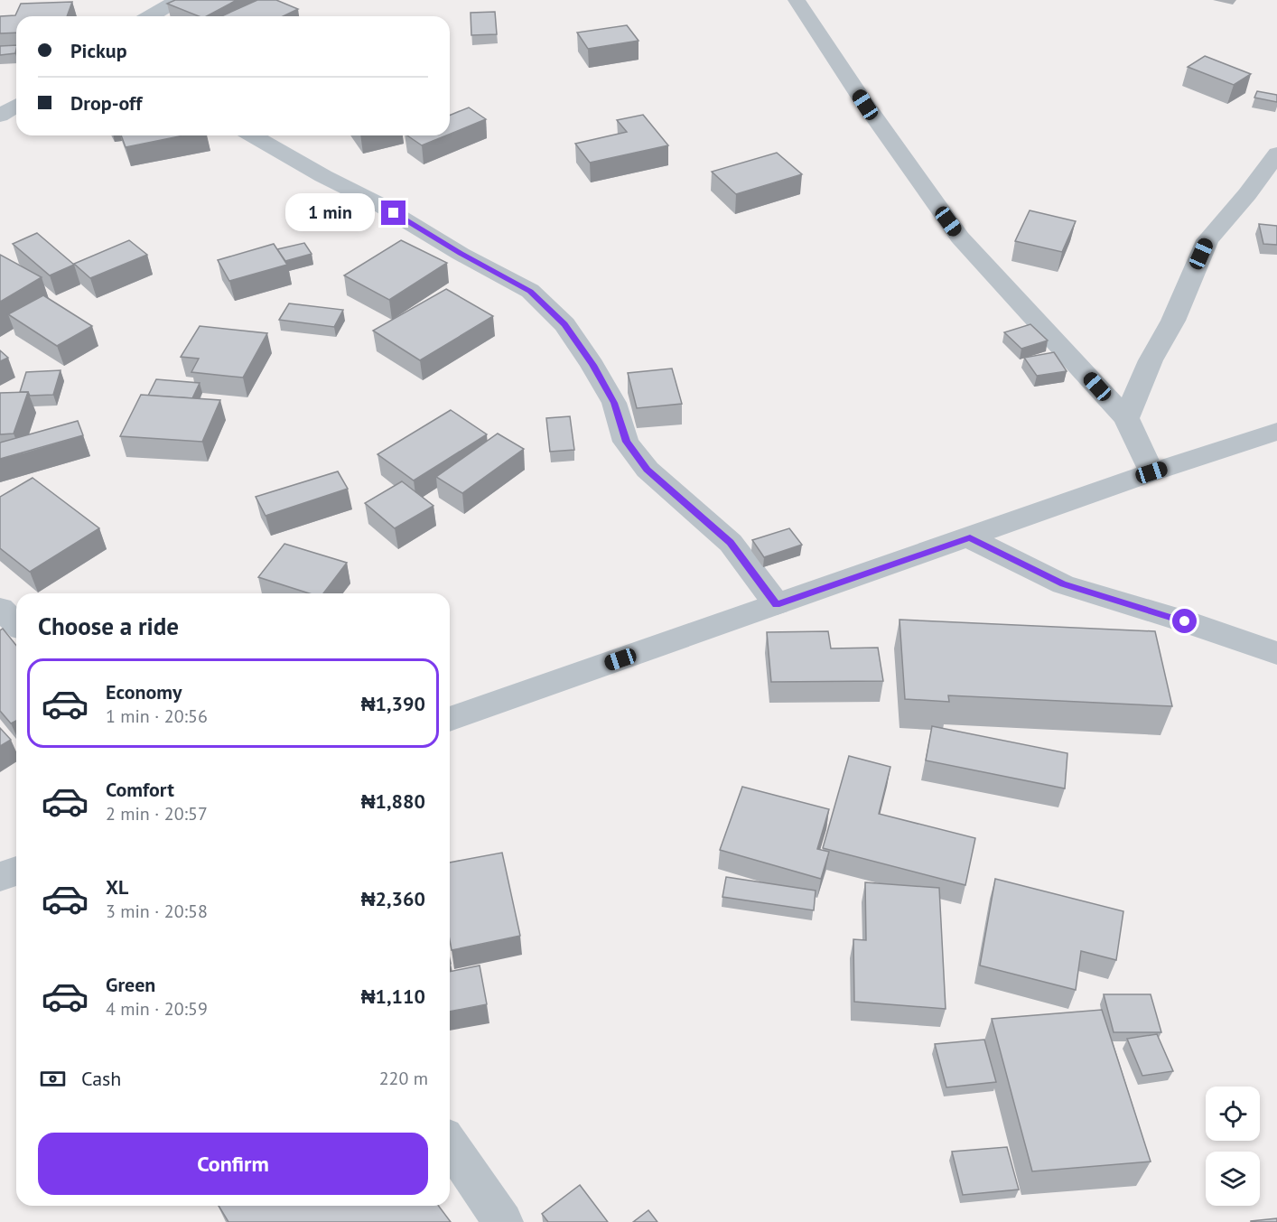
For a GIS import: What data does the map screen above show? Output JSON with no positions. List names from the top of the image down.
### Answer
{
  "page": {
    "banner": ["Pickup", "Drop-off"],
    "bubble": "1 min",
    "heading": "Choose a ride",
    "list": [
      {
        "name": "Economy",
        "note": "1 min · 20:56",
        "value": "₦1,390"
      },
      {
        "name": "Comfort",
        "note": "2 min · 20:57",
        "value": "₦1,880"
      },
      {
        "name": "XL",
        "note": "3 min · 20:58",
        "value": "₦2,360"
      },
      {
        "name": "Green",
        "note": "4 min · 20:59",
        "value": "₦1,110"
      }
    ],
    "pay": ["Cash", "220 m"],
    "buttons": "Confirm"
  }
}
